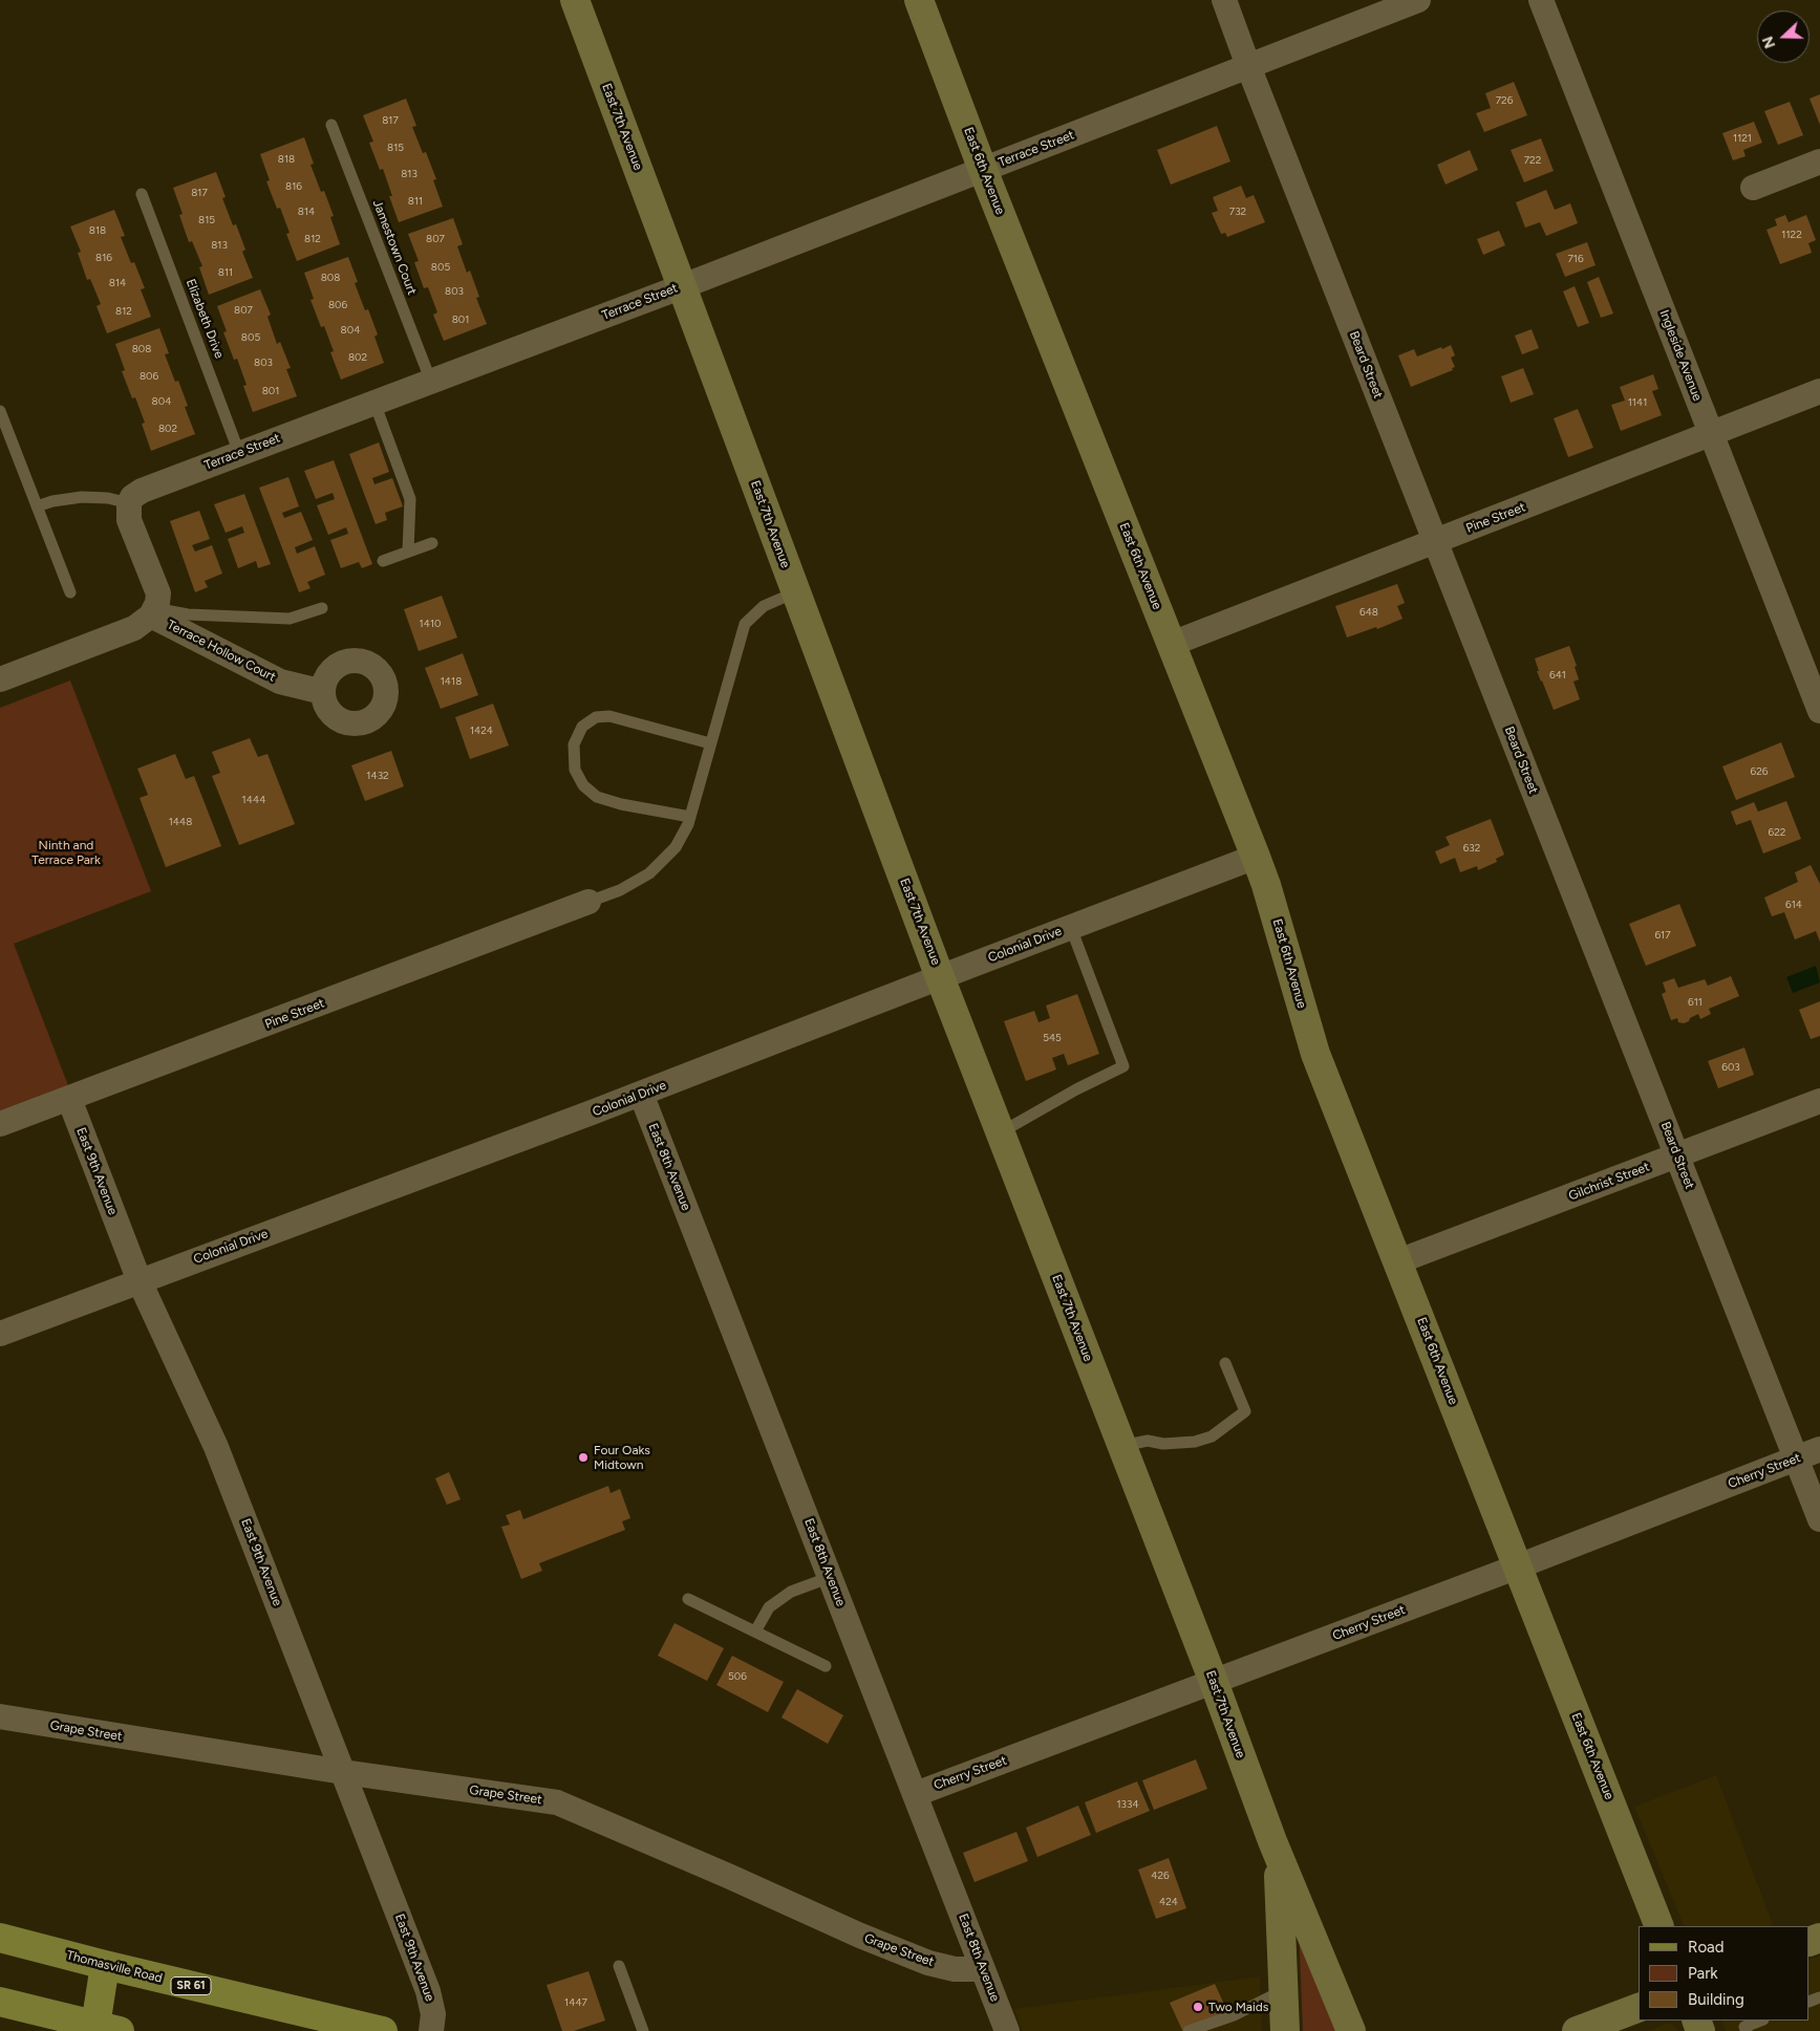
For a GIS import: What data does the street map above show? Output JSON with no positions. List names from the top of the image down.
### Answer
{
  "streets": {
    "main road": ["Thomasville Road", "SR 61"],
    "street": [
      "East 7th Avenue",
      "Terrace Street",
      "East 6th Avenue",
      "Ingleside Avenue",
      "Beard Street",
      "Pine Street",
      "Terrace Hollow Court",
      "Colonial Drive",
      "East 8th Avenue",
      "East 9th Avenue",
      "Gilchrist Street",
      "Cherry Street",
      "Grape Street"
    ],
    "lane": ["Jamestown Court", "Elizabeth Drive"]
  },
  "crossings": [
    ["East 7th Avenue", "Terrace Street"],
    ["East 7th Avenue", "Colonial Drive"],
    ["East 7th Avenue", "Cherry Street"],
    ["Terrace Street", "East 6th Avenue"],
    ["Terrace Street", "Jamestown Court"],
    ["Terrace Street", "Elizabeth Drive"],
    ["Terrace Street", "Beard Street"],
    ["East 6th Avenue", "Pine Street"],
    ["East 6th Avenue", "Colonial Drive"],
    ["East 6th Avenue", "Gilchrist Street"],
    ["East 6th Avenue", "Cherry Street"],
    ["Ingleside Avenue", "Pine Street"],
    ["Beard Street", "Pine Street"],
    ["Beard Street", "Gilchrist Street"],
    ["Beard Street", "Cherry Street"],
    ["Pine Street", "East 9th Avenue"],
    ["Colonial Drive", "East 8th Avenue"],
    ["Colonial Drive", "East 9th Avenue"],
    ["East 8th Avenue", "Cherry Street"],
    ["East 8th Avenue", "Grape Street"],
    ["East 9th Avenue", "Grape Street"]
  ],
  "parks": ["Ninth and Terrace Park"],
  "places": ["Four Oaks Midtown", "Two Maids"],
  "house_numbers": [
    "726",
    "817",
    "1121",
    "815",
    "818",
    "722",
    "813",
    "816",
    "817",
    "811",
    "814",
    "732",
    "815",
    "818",
    "1122",
    "812",
    "807",
    "813",
    "816",
    "716",
    "805",
    "811",
    "808",
    "814",
    "803",
    "806",
    "807",
    "812",
    "801",
    "804",
    "805",
    "808",
    "802",
    "803",
    "806",
    "801",
    "804",
    "1141",
    "802",
    "648",
    "1410",
    "641",
    "1418",
    "1424",
    "626",
    "1432",
    "1444",
    "1448",
    "622",
    "632",
    "614",
    "617",
    "611",
    "545",
    "603",
    "506",
    "1334",
    "426",
    "424",
    "1447"
  ],
  "legend": ["Road", "Park", "Building"],
  "north": "left"
}
